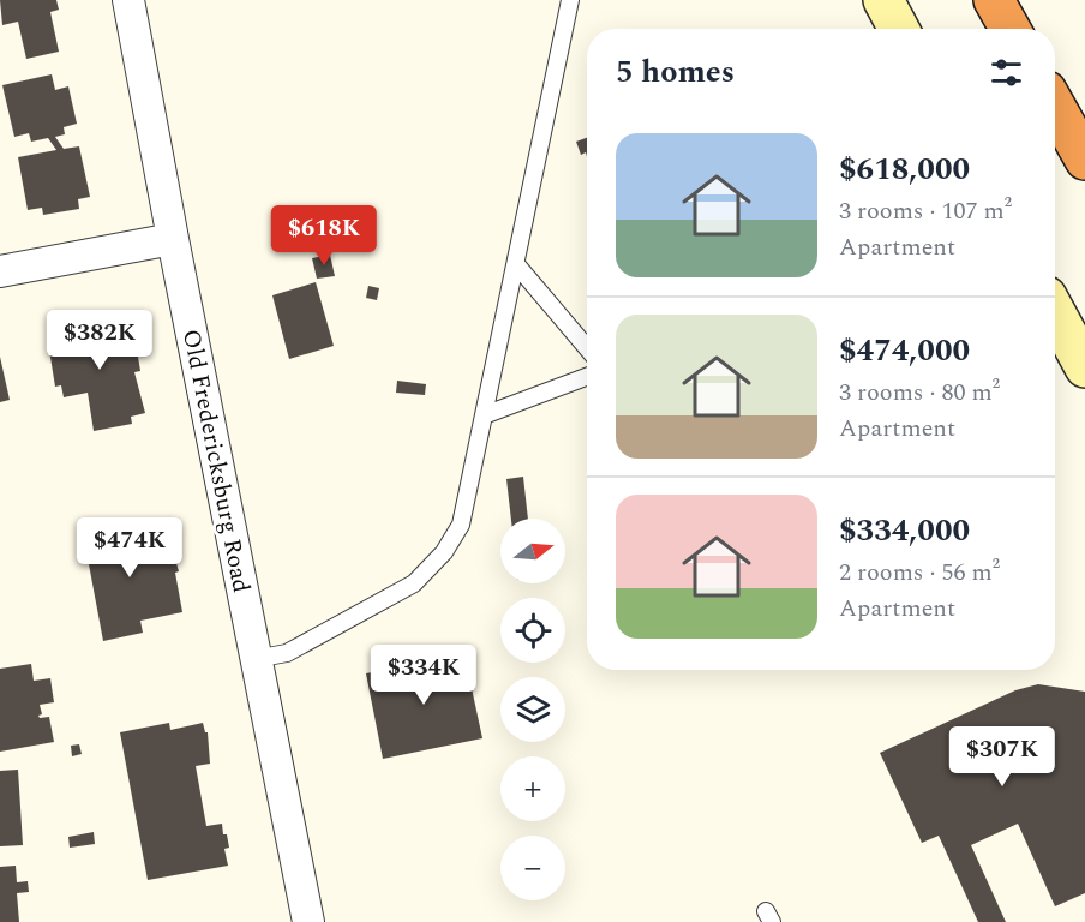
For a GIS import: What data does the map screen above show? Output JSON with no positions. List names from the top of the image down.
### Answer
{
  "streets": {
    "street": ["Old Fredericksburg Road"]
  },
  "north": "right",
  "page": {
    "heading": "5 homes",
    "list": [
      {
        "name": "$618,000",
        "note": "3 rooms · 107 m² · Apartment"
      },
      {
        "name": "$474,000",
        "note": "3 rooms · 80 m² · Apartment"
      },
      {
        "name": "$334,000",
        "note": "2 rooms · 56 m² · Apartment"
      }
    ],
    "price": [
      "$618K",
      "$382K",
      "$474K",
      "$334K",
      "$307K"
    ],
    "map_buttons": ["+", "−"]
  }
}
